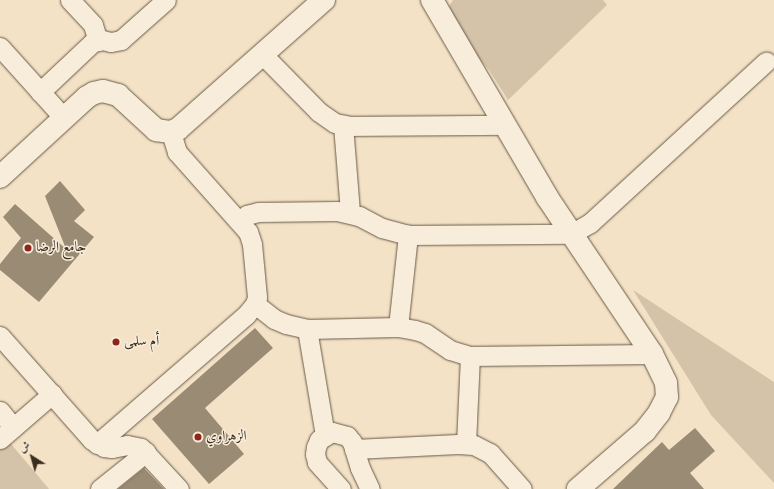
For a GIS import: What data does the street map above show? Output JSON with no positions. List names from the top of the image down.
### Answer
{
  "places": ["جامع الرضا", "أم سلمى", "الزهراوي"],
  "north": "top left"
}
